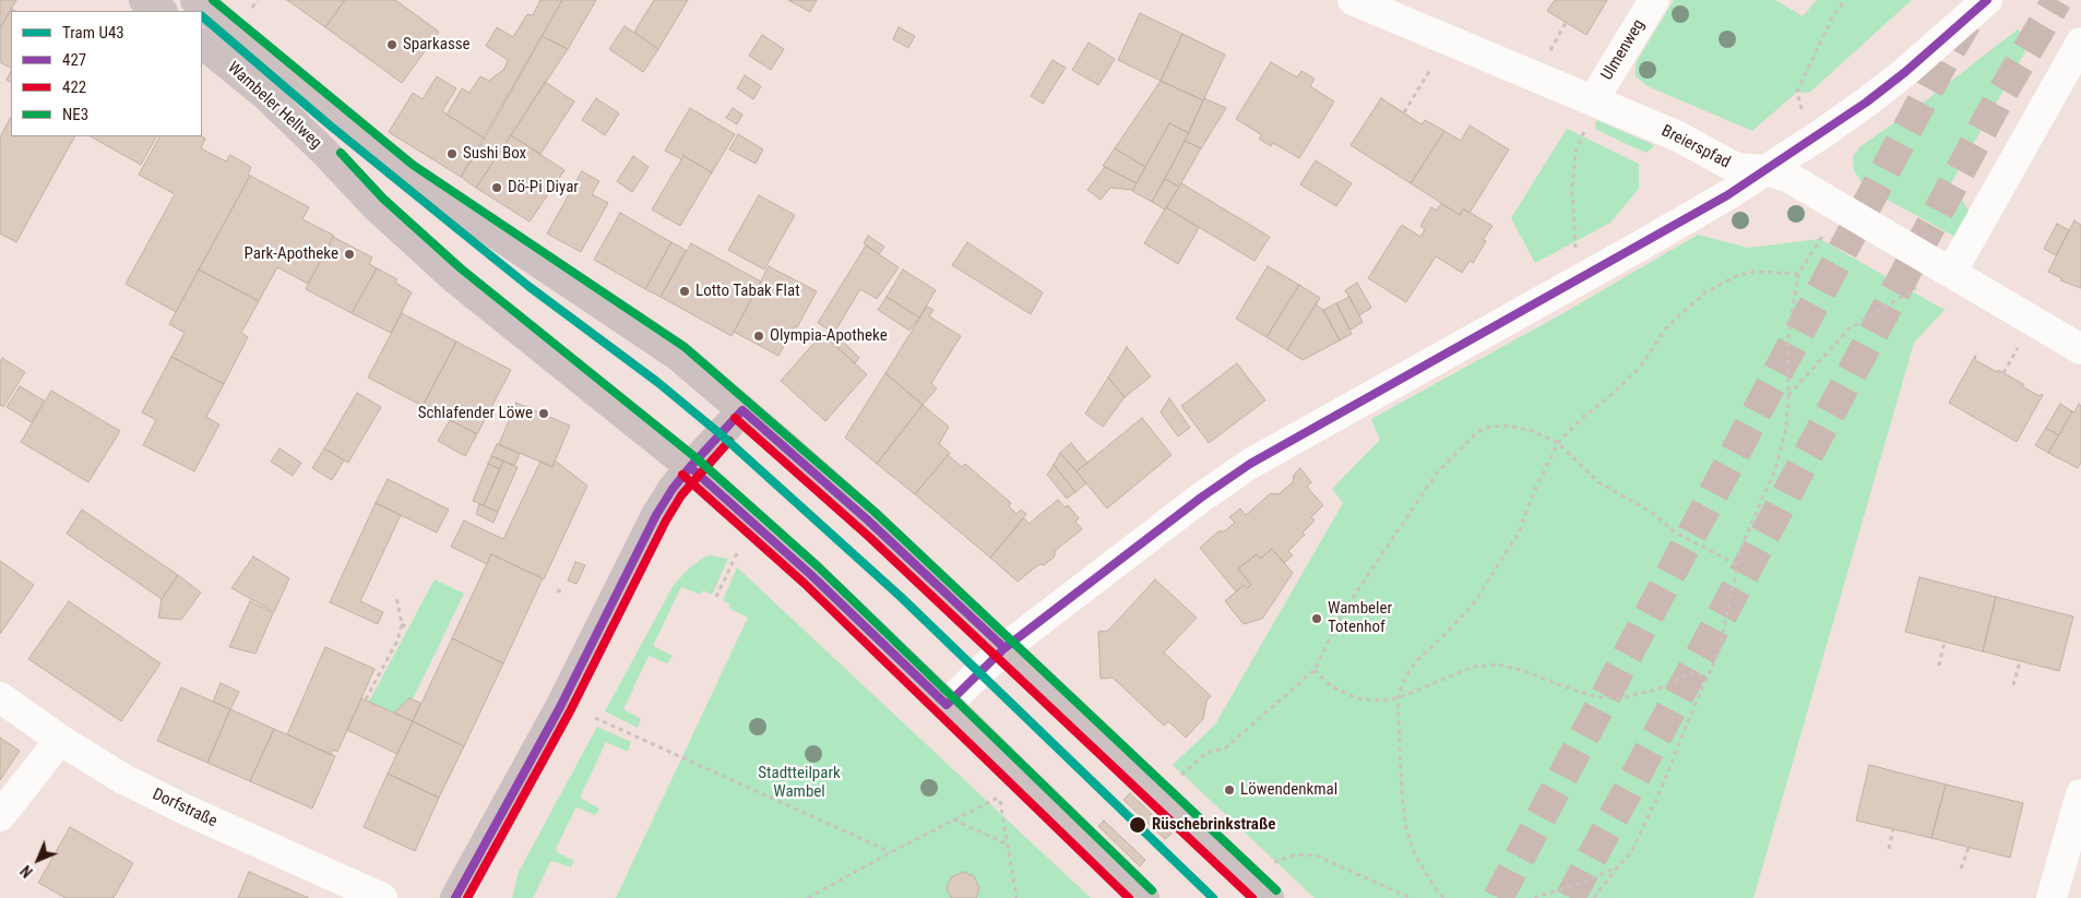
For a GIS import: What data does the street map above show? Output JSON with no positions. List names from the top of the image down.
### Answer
{
  "streets": {
    "main road": ["Wambeler Hellweg"],
    "street": ["Ulmenweg", "Breierspfad", "Dorfstraße"]
  },
  "crossings": [
    ["Ulmenweg", "Breierspfad"]
  ],
  "parks": ["Stadtteilpark Wambel"],
  "places": [
    "Sparkasse",
    "Sushi Box",
    "Dö-Pi Diyar",
    "Park-Apotheke",
    "Lotto Tabak Flat",
    "Olympia-Apotheke",
    "Schlafender Löwe",
    "Wambeler Totenhof",
    "Löwendenkmal",
    "Rüschebrinkstraße"
  ],
  "lines": [
    "transit line 427",
    "transit line NE3",
    "tram line U43",
    "transit line 422"
  ],
  "legend": [
    "Tram U43",
    "427",
    "422",
    "NE3"
  ],
  "north": "bottom left"
}
